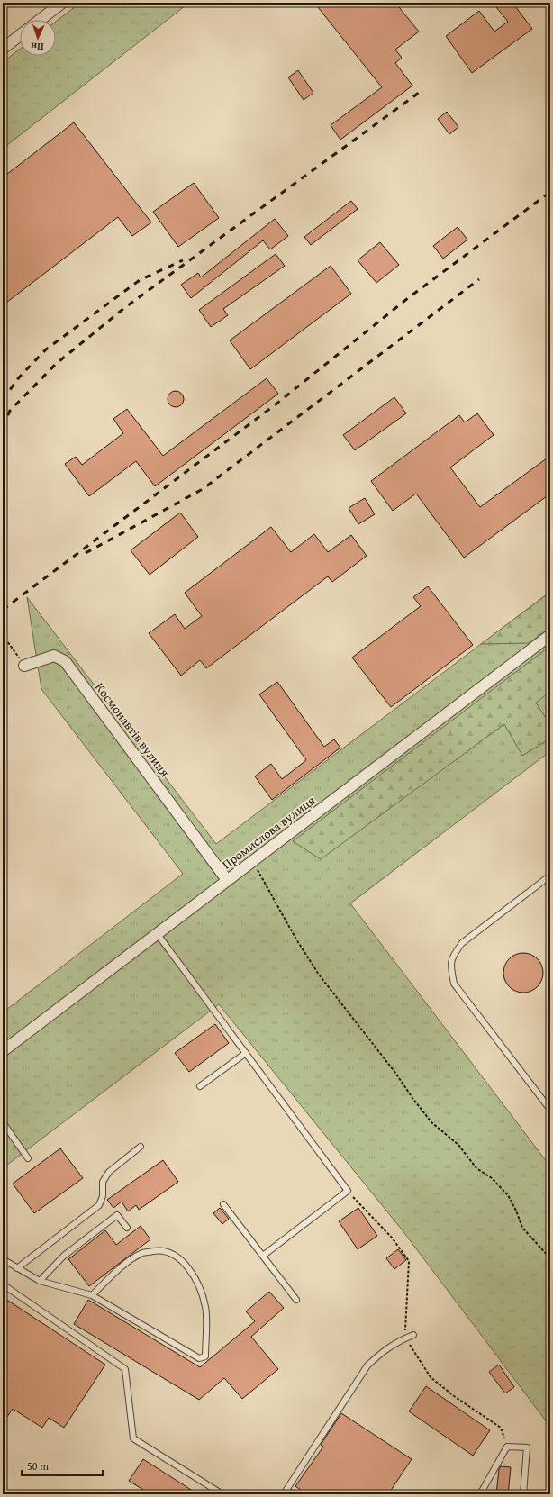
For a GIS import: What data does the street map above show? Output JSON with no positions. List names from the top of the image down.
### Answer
{
  "streets": {
    "street": ["Космонавтів вулиця", "Промислова вулиця"]
  },
  "crossings": [
    ["Космонавтів вулиця", "Промислова вулиця"]
  ],
  "scale_bar": "50 m",
  "north": "bottom"
}
